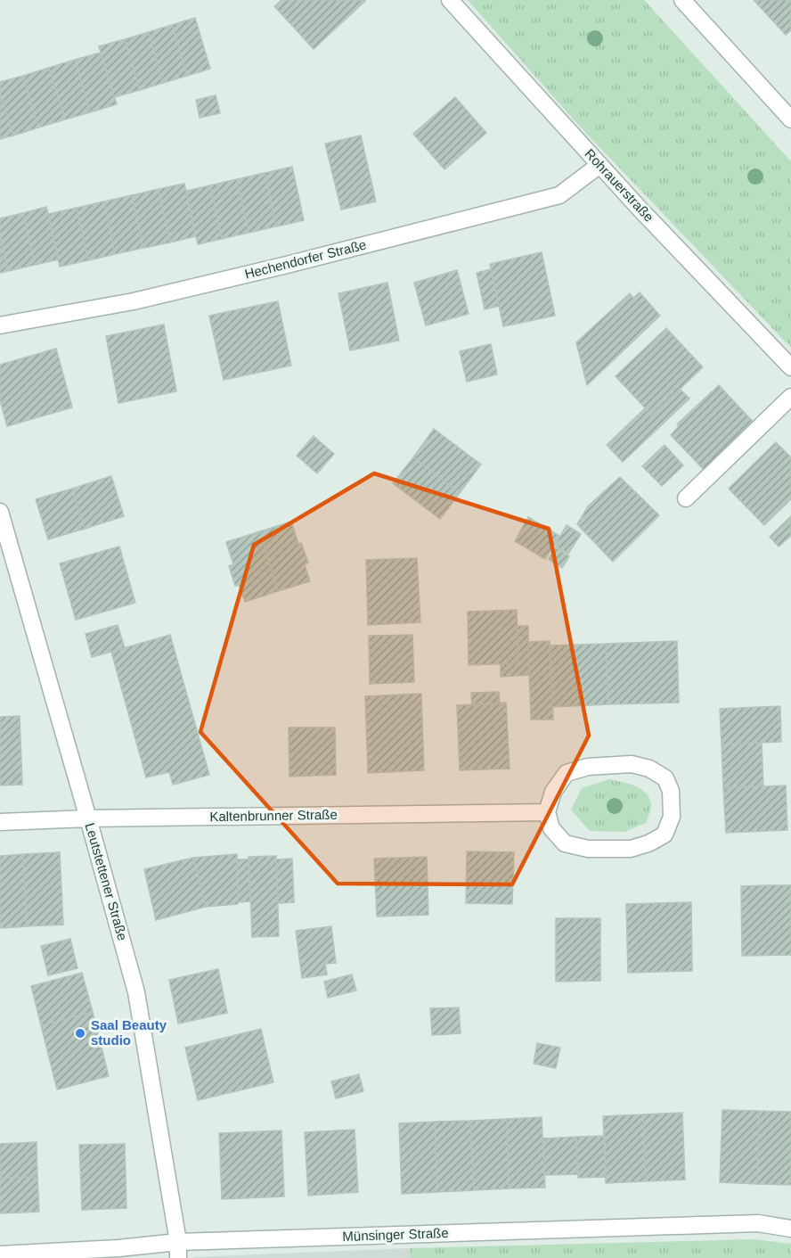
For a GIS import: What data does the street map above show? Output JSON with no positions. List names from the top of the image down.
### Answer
{
  "streets": {
    "street": [
      "Rohrauerstraße",
      "Hechendorfer Straße",
      "Kaltenbrunner Straße",
      "Leutstettener Straße",
      "Münsinger Straße"
    ]
  },
  "crossings": [
    ["Rohrauerstraße", "Hechendorfer Straße"],
    ["Kaltenbrunner Straße", "Leutstettener Straße"],
    ["Leutstettener Straße", "Münsinger Straße"]
  ],
  "places": ["Saal Beauty studio"]
}
